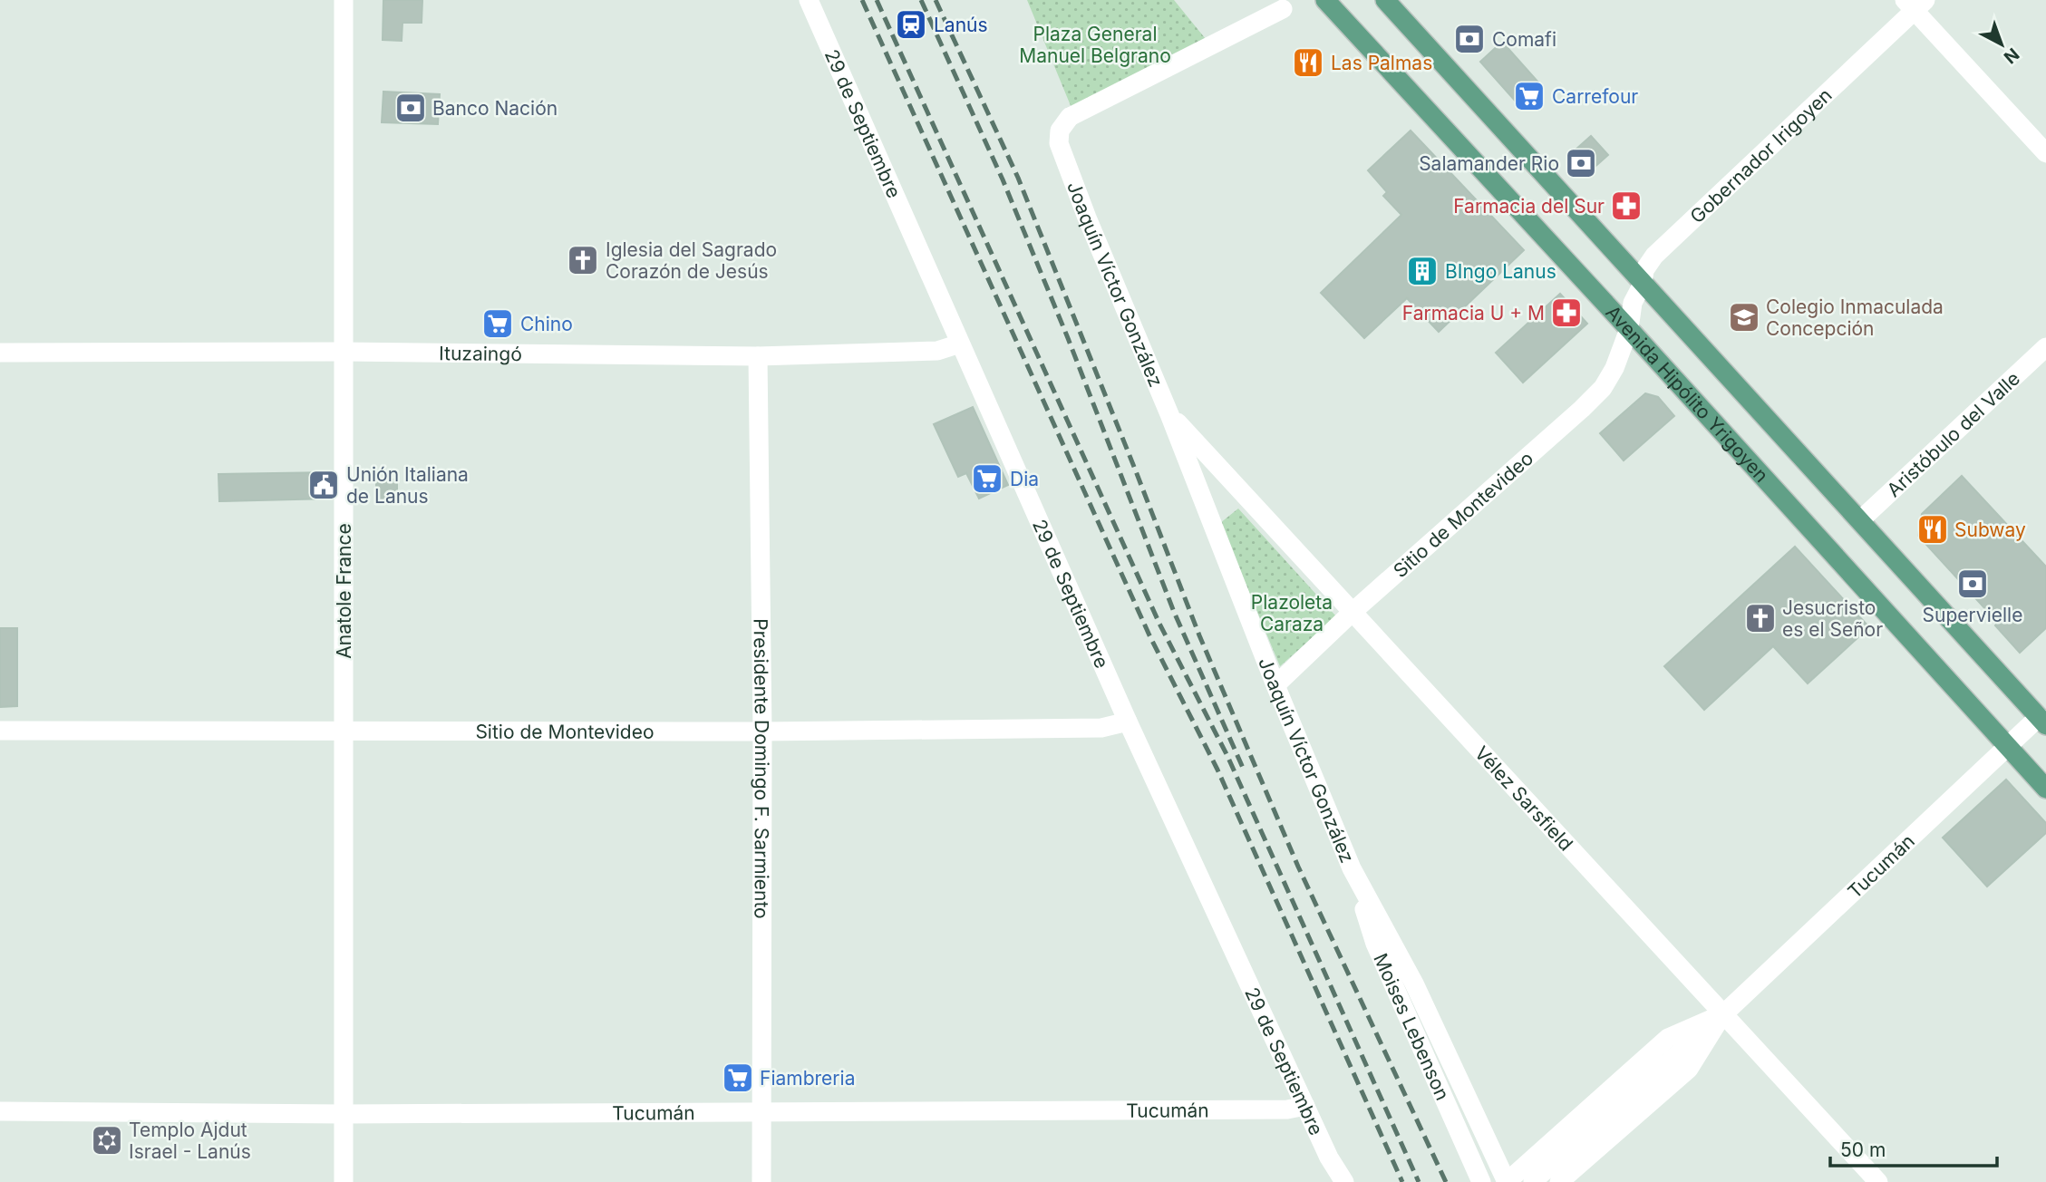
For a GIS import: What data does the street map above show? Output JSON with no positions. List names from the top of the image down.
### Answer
{
  "streets": {
    "main road": ["Avenida Hipólito Yrigoyen"],
    "street": [
      "29 de Septiembre",
      "Gobernador Irigoyen",
      "Joaquín Víctor González",
      "Ituzaingó",
      "Aristóbulo del Valle",
      "Sitio de Montevideo",
      "Anatole France",
      "Presidente Domingo F. Sarmiento",
      "Vélez Sarsfield",
      "Tucumán",
      "Moises Lebenson"
    ]
  },
  "crossings": [
    ["29 de Septiembre", "Ituzaingó"],
    ["29 de Septiembre", "Sitio de Montevideo"],
    ["29 de Septiembre", "Tucumán"],
    ["Gobernador Irigoyen", "Avenida Hipólito Yrigoyen"],
    ["Gobernador Irigoyen", "Sitio de Montevideo"],
    ["Joaquín Víctor González", "Sitio de Montevideo"],
    ["Joaquín Víctor González", "Vélez Sarsfield"],
    ["Joaquín Víctor González", "Tucumán"],
    ["Joaquín Víctor González", "Moises Lebenson"],
    ["Ituzaingó", "Anatole France"],
    ["Ituzaingó", "Presidente Domingo F. Sarmiento"],
    ["Avenida Hipólito Yrigoyen", "Sitio de Montevideo"],
    ["Avenida Hipólito Yrigoyen", "Tucumán"],
    ["Sitio de Montevideo", "Anatole France"],
    ["Sitio de Montevideo", "Presidente Domingo F. Sarmiento"],
    ["Sitio de Montevideo", "Vélez Sarsfield"],
    ["Anatole France", "Tucumán"],
    ["Presidente Domingo F. Sarmiento", "Tucumán"],
    ["Vélez Sarsfield", "Tucumán"]
  ],
  "parks": ["Plaza General Manuel Belgrano", "Plazoleta Caraza"],
  "places": {
    "station": ["Lanús"],
    "bank": [
      "Comafi",
      "Banco Nación",
      "Salamander Rio",
      "Supervielle"
    ],
    "restaurant": ["Las Palmas", "Subway"],
    "supermarket": [
      "Carrefour",
      "Chino",
      "Dia",
      "Fiambreria"
    ],
    "pharmacy": ["Farmacia del Sur", "Farmacia U + M"],
    "church": ["Iglesia del Sagrado Corazón de Jesús", "Jesucristo es el Señor"],
    "building": ["BIngo Lanus"],
    "school or university": ["Colegio Inmaculada Concepción"],
    "public building": ["Unión Italiana de Lanus"],
    "synagogue": ["Templo Ajdut Israel - Lanús"]
  },
  "scale_bar": "50 m",
  "north": "bottom right"
}
